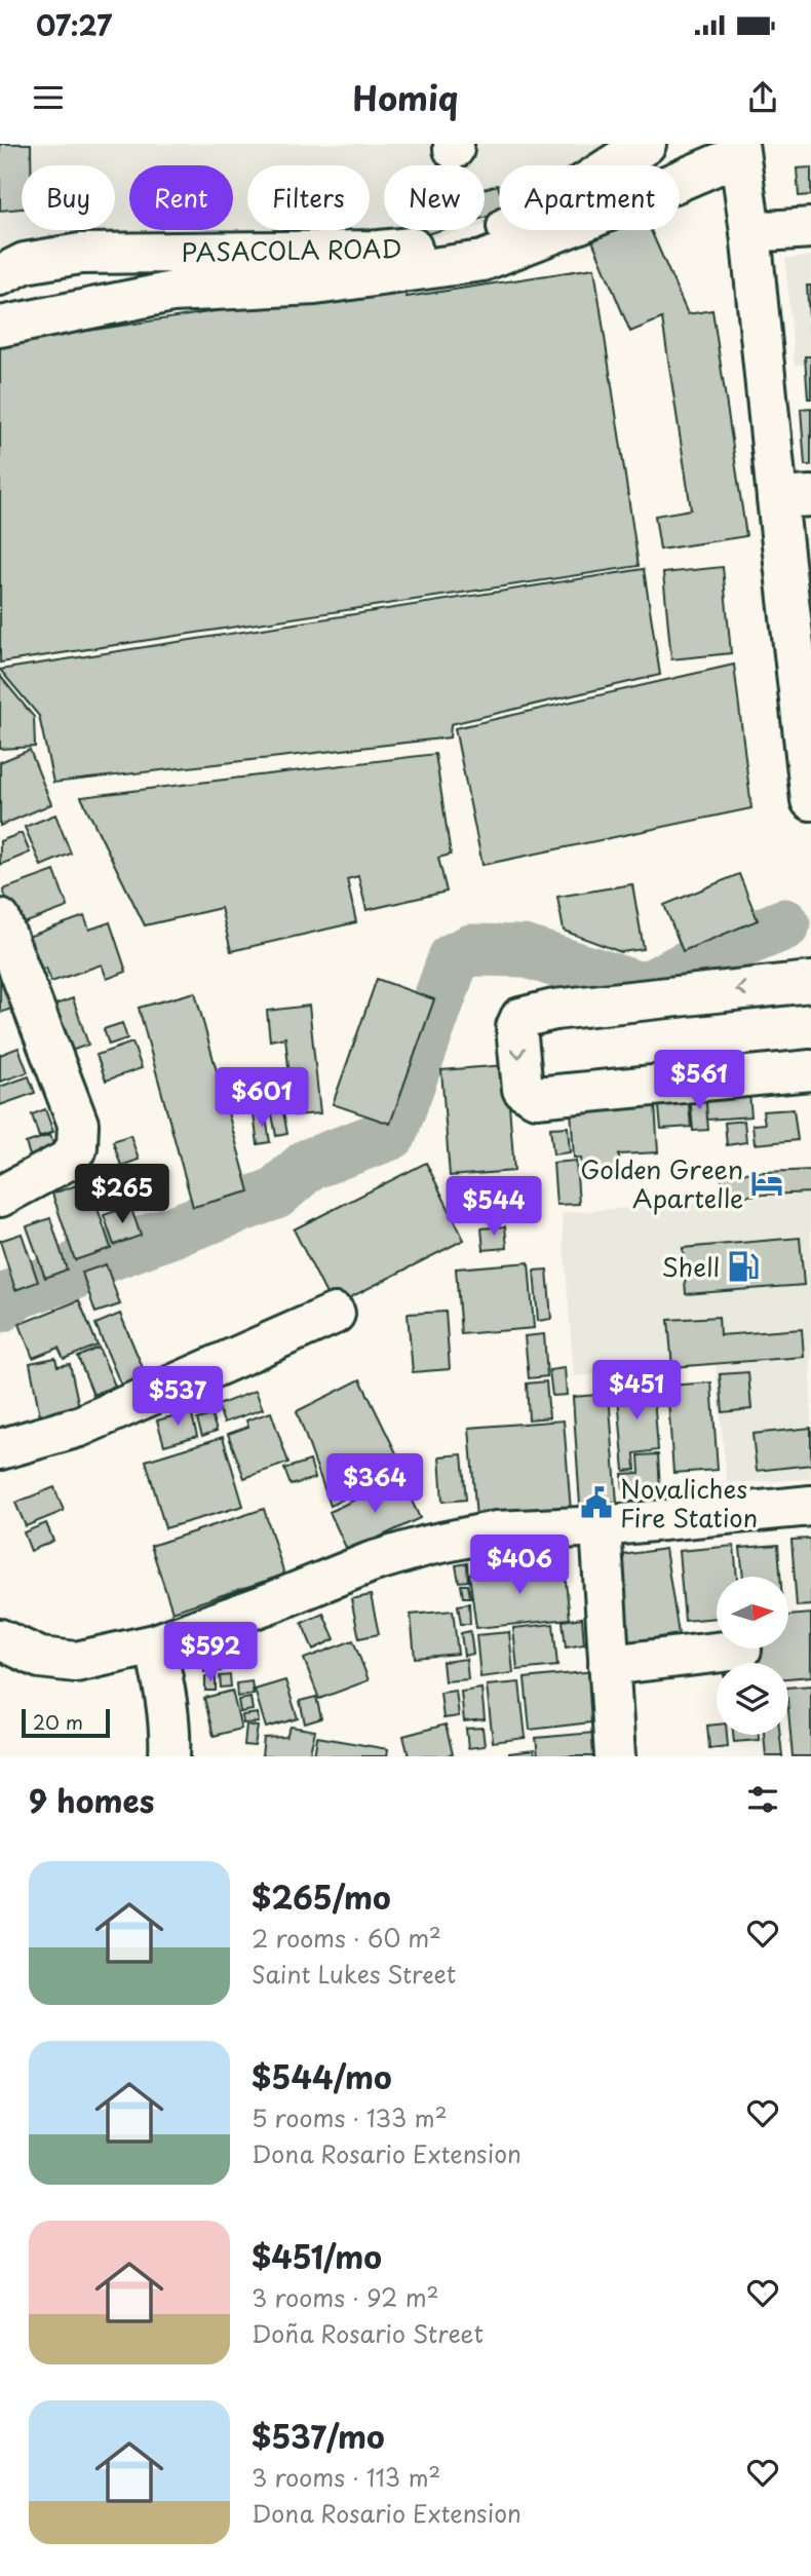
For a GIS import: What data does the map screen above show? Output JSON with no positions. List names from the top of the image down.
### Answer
{
  "streets": {
    "street": ["PASACOLA ROAD"]
  },
  "places": {
    "hotel": ["Golden Green Apartelle"],
    "fuel station": ["Shell"],
    "public building": ["Novaliches Fire Station"]
  },
  "scale_bar": "20 m",
  "north": "right",
  "page": {
    "status": "07:27",
    "header": "Homiq",
    "chip": [
      "Buy",
      "Rent",
      "Filters",
      "New",
      "Apartment"
    ],
    "price": [
      "$561",
      "$601",
      "$265",
      "$544",
      "$451",
      "$537",
      "$364",
      "$406",
      "$592"
    ],
    "scale": "20 m",
    "heading": "9 homes",
    "list": [
      {
        "name": "$265/mo",
        "note": "2 rooms · 60 m² · Saint Lukes Street"
      },
      {
        "name": "$544/mo",
        "note": "5 rooms · 133 m² · Dona Rosario Extension"
      },
      {
        "name": "$451/mo",
        "note": "3 rooms · 92 m² · Doña Rosario Street"
      },
      {
        "name": "$537/mo",
        "note": "3 rooms · 113 m² · Dona Rosario Extension"
      }
    ]
  }
}
